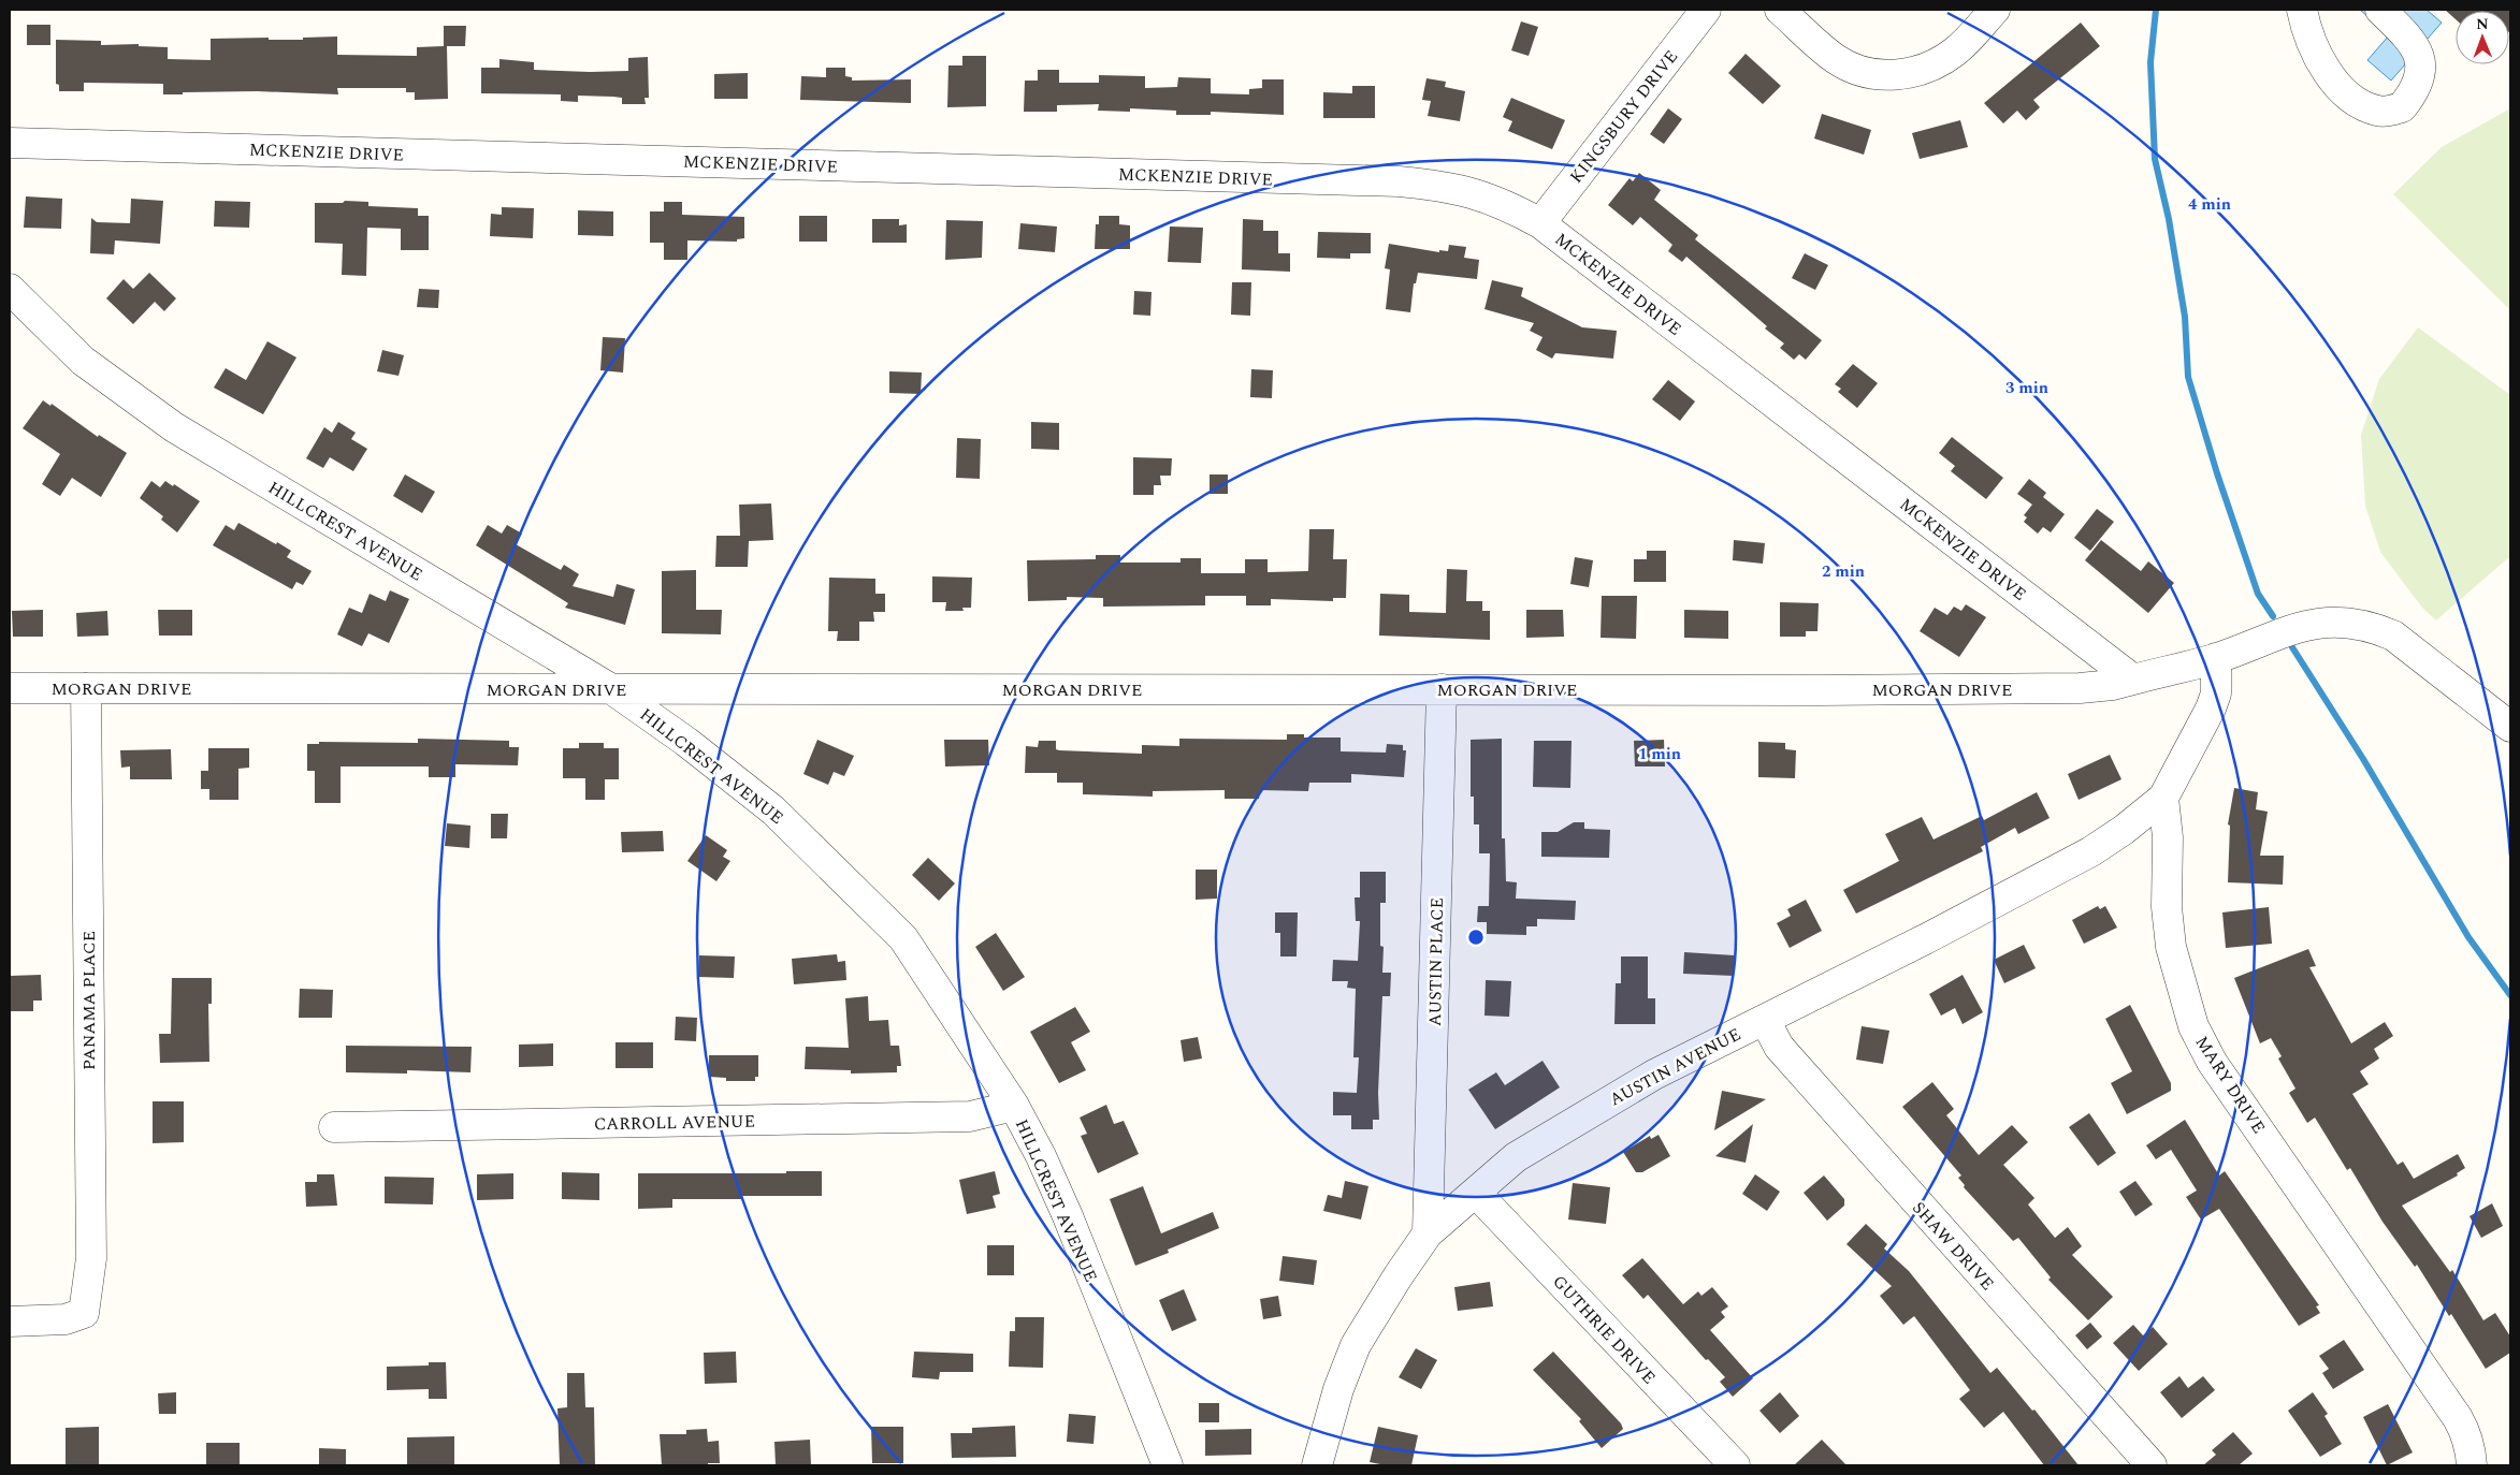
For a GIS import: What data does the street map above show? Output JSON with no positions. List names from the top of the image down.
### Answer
{
  "streets": {
    "street": [
      "KINGSBURY DRIVE",
      "MCKENZIE DRIVE",
      "HILLCREST AVENUE",
      "MORGAN DRIVE",
      "AUSTIN PLACE",
      "PANAMA PLACE",
      "AUSTIN AVENUE",
      "MARY DRIVE",
      "CARROLL AVENUE",
      "SHAW DRIVE",
      "GUTHRIE DRIVE"
    ]
  },
  "crossings": [
    ["KINGSBURY DRIVE", "MCKENZIE DRIVE"],
    ["MCKENZIE DRIVE", "MORGAN DRIVE"],
    ["HILLCREST AVENUE", "MORGAN DRIVE"],
    ["HILLCREST AVENUE", "CARROLL AVENUE"],
    ["MORGAN DRIVE", "AUSTIN PLACE"],
    ["MORGAN DRIVE", "PANAMA PLACE"],
    ["AUSTIN PLACE", "AUSTIN AVENUE"],
    ["AUSTIN AVENUE", "MARY DRIVE"],
    ["AUSTIN AVENUE", "SHAW DRIVE"],
    ["AUSTIN AVENUE", "GUTHRIE DRIVE"]
  ],
  "north": "top",
  "rings": [
    "4 min",
    "3 min",
    "2 min",
    "1 min"
  ]
}
